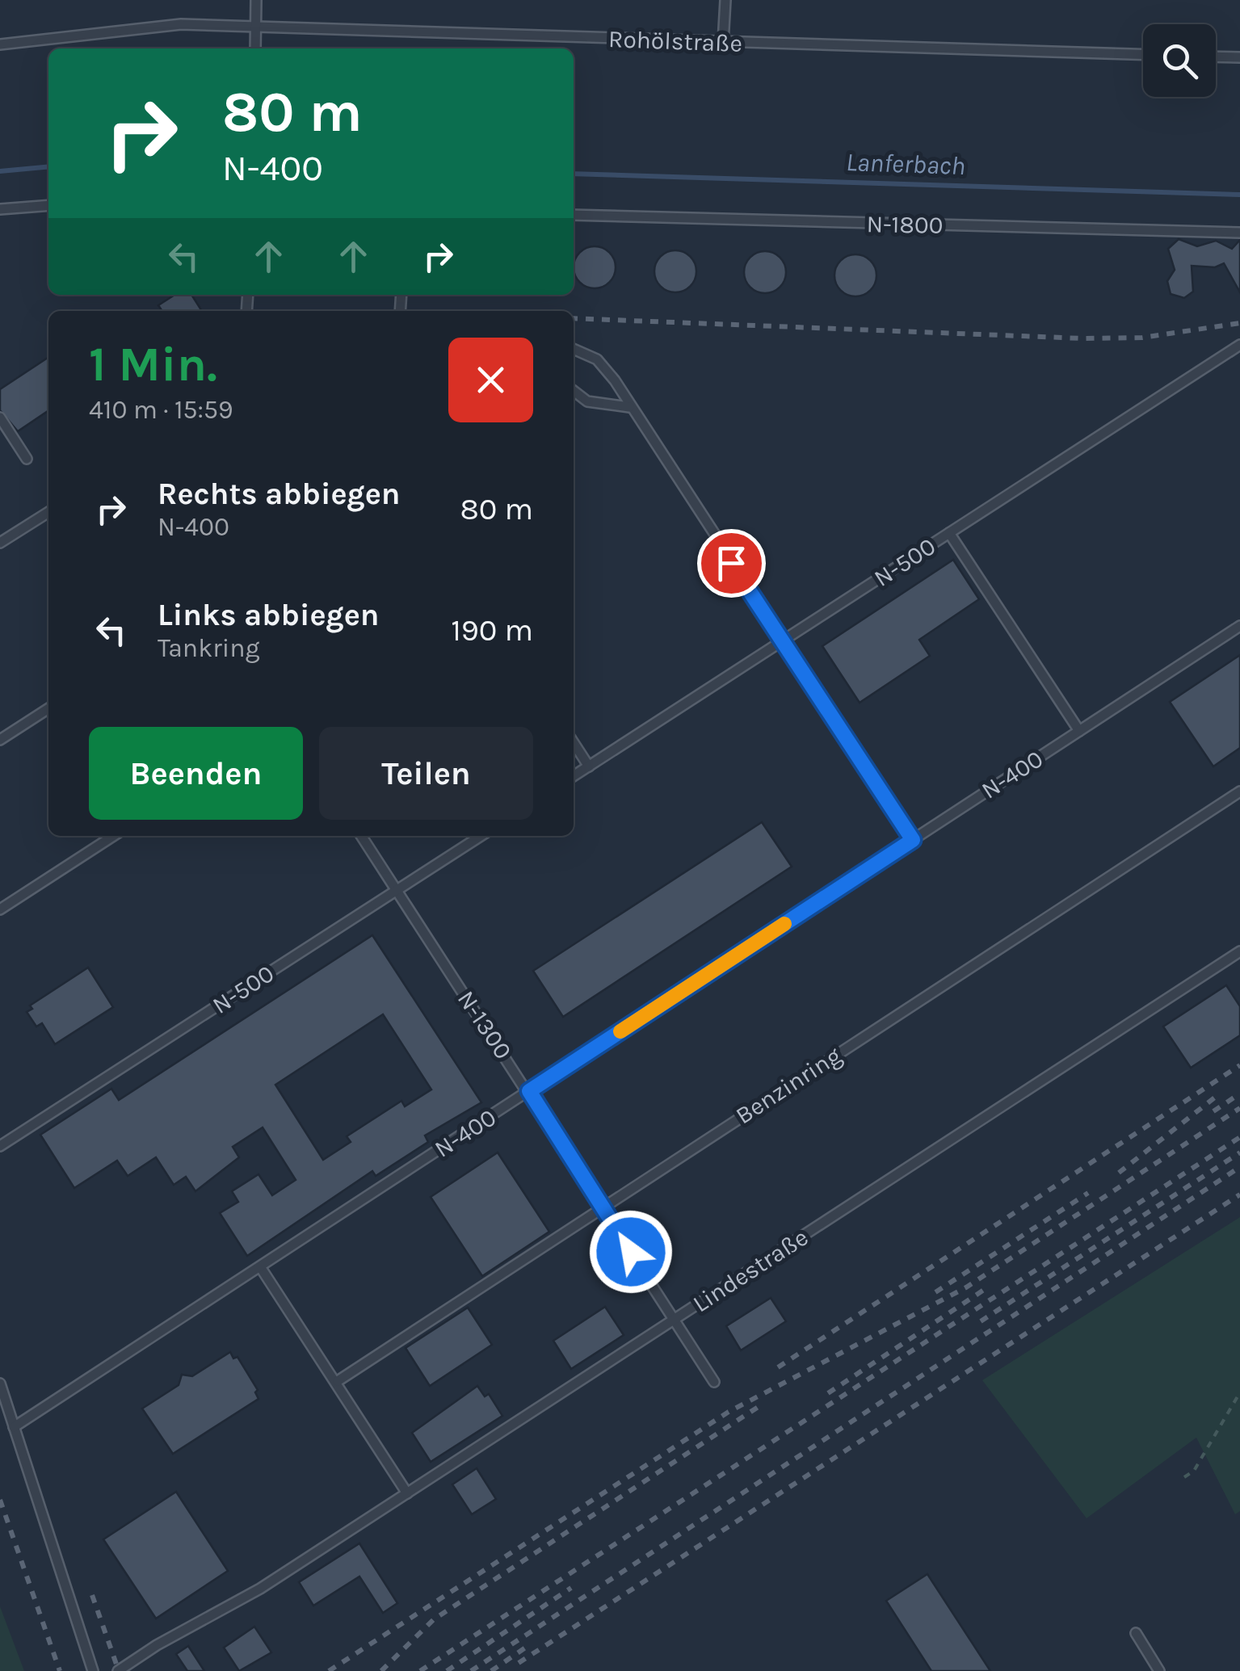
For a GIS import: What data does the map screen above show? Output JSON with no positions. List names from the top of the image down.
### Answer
{
  "streets": {
    "lane": [
      "Rohölstraße",
      "N-1800",
      "N-500",
      "N-400",
      "N-1300",
      "Benzinring",
      "Lindestraße"
    ]
  },
  "crossings": [
    ["N-500", "N-1300"],
    ["N-400", "N-1300"],
    ["N-1300", "Benzinring"],
    ["N-1300", "Lindestraße"]
  ],
  "water": ["Lanferbach"],
  "page": {
    "turn": ["80 m", "N-400"],
    "heading": ["1 Min.", "410 m · 15:59"],
    "list": [
      {
        "name": "Rechts abbiegen",
        "note": "N-400",
        "value": "80 m"
      },
      {
        "name": "Links abbiegen",
        "note": "Tankring",
        "value": "190 m"
      }
    ],
    "buttons": ["Beenden", "Teilen"]
  }
}
